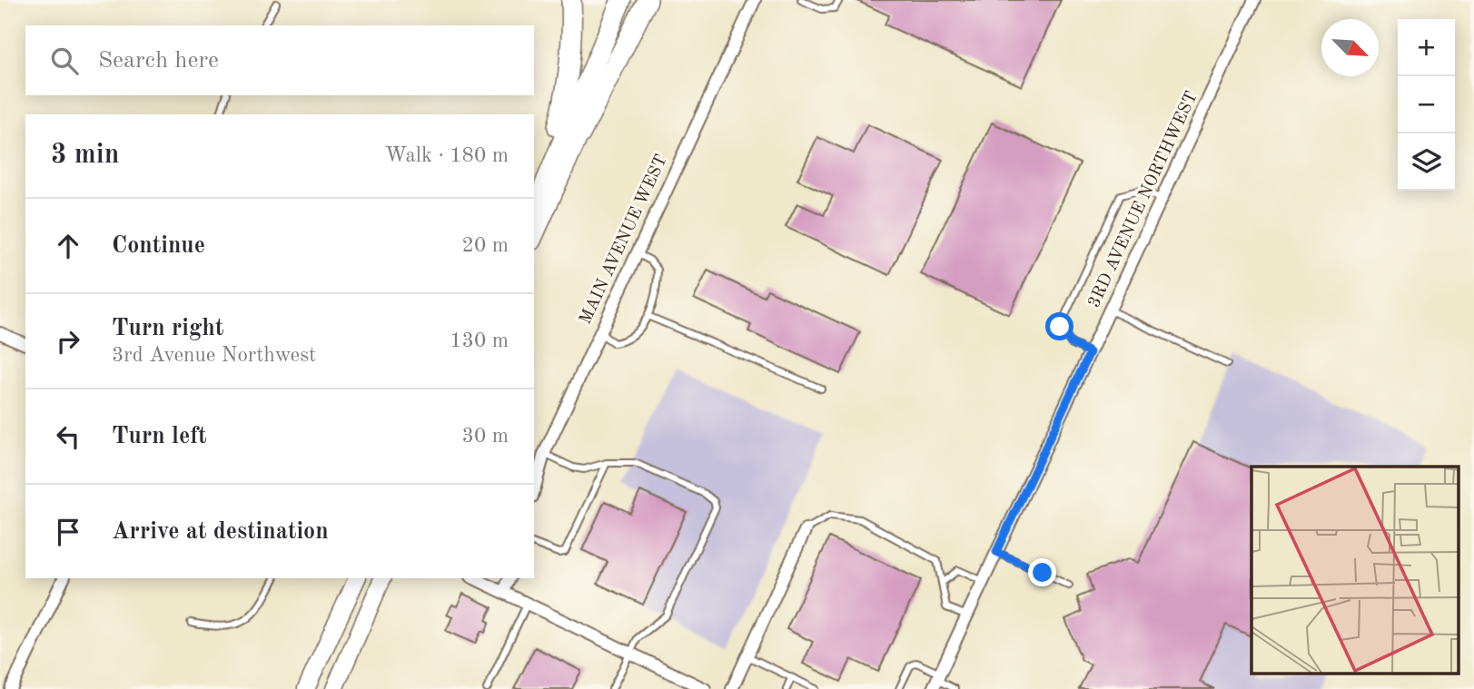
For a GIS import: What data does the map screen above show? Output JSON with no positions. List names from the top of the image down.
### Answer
{
  "streets": {
    "street": ["3RD AVENUE NORTHWEST", "MAIN AVENUE WEST"]
  },
  "north": "bottom right",
  "page": {
    "map_buttons": ["+", "−"],
    "search": "Search here",
    "heading": ["3 min", "Walk · 180 m"],
    "list": [
      ["Continue", "20 m"],
      ["Turn right", "3rd Avenue Northwest", "130 m"],
      ["Turn left", "30 m"],
      "Arrive at destination"
    ]
  }
}
